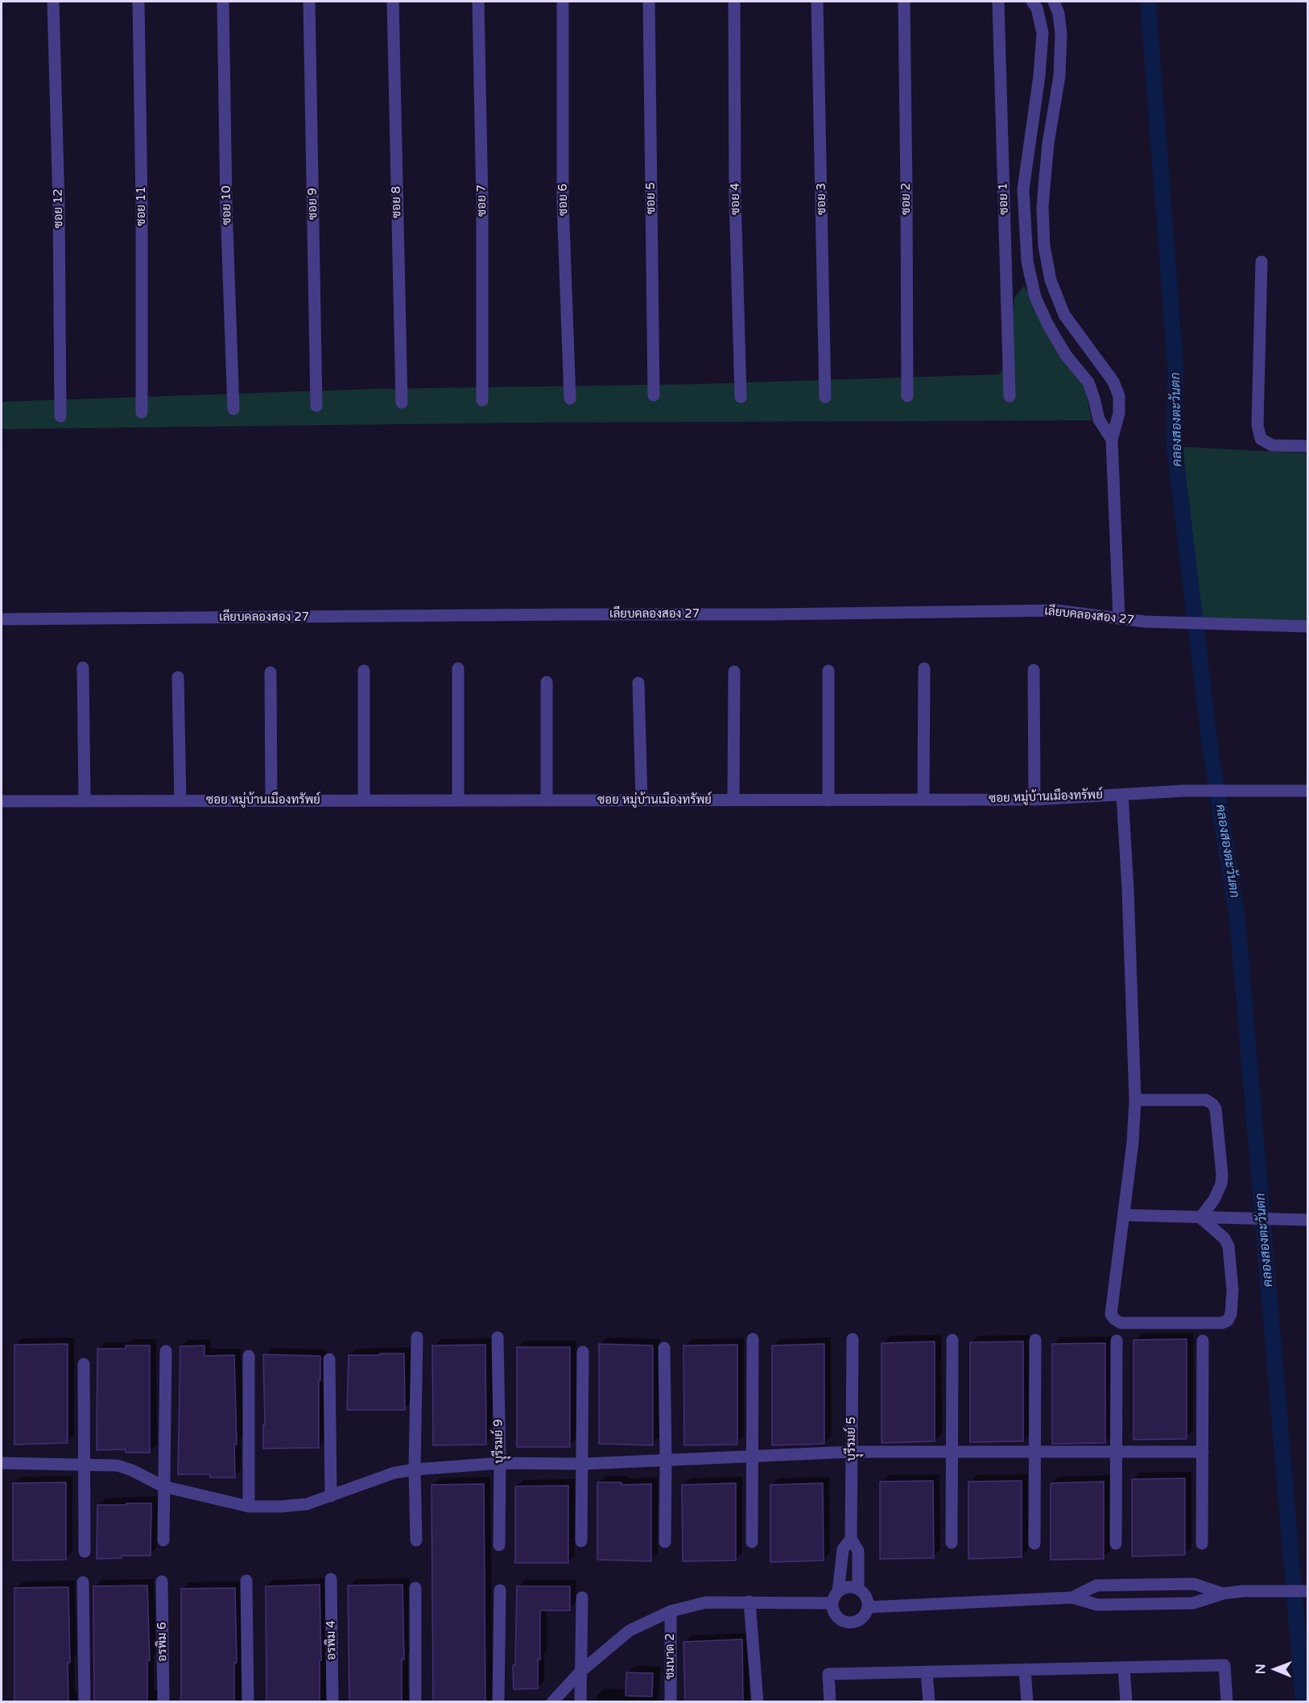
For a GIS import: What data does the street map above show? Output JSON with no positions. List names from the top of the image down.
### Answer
{
  "streets": {
    "street": [
      "ซอย 5",
      "ซอย 4",
      "ซอย 3",
      "ซอย 2",
      "ซอย 1",
      "ซอย 6",
      "ซอย 7",
      "ซอย 8",
      "ซอย 9",
      "ซอย 10",
      "ซอย 11",
      "ซอย 12",
      "เลียบคลองสอง 27",
      "ซอย หมู่บ้านเมืองทรัพย์",
      "บุุรีรมย์ 5",
      "บุุรีรมย์ 9",
      "อรพิม 4",
      "อรพิม 6",
      "ชมนาด 2"
    ]
  },
  "water": ["คลองสองตะวันตก"],
  "north": "left"
}
